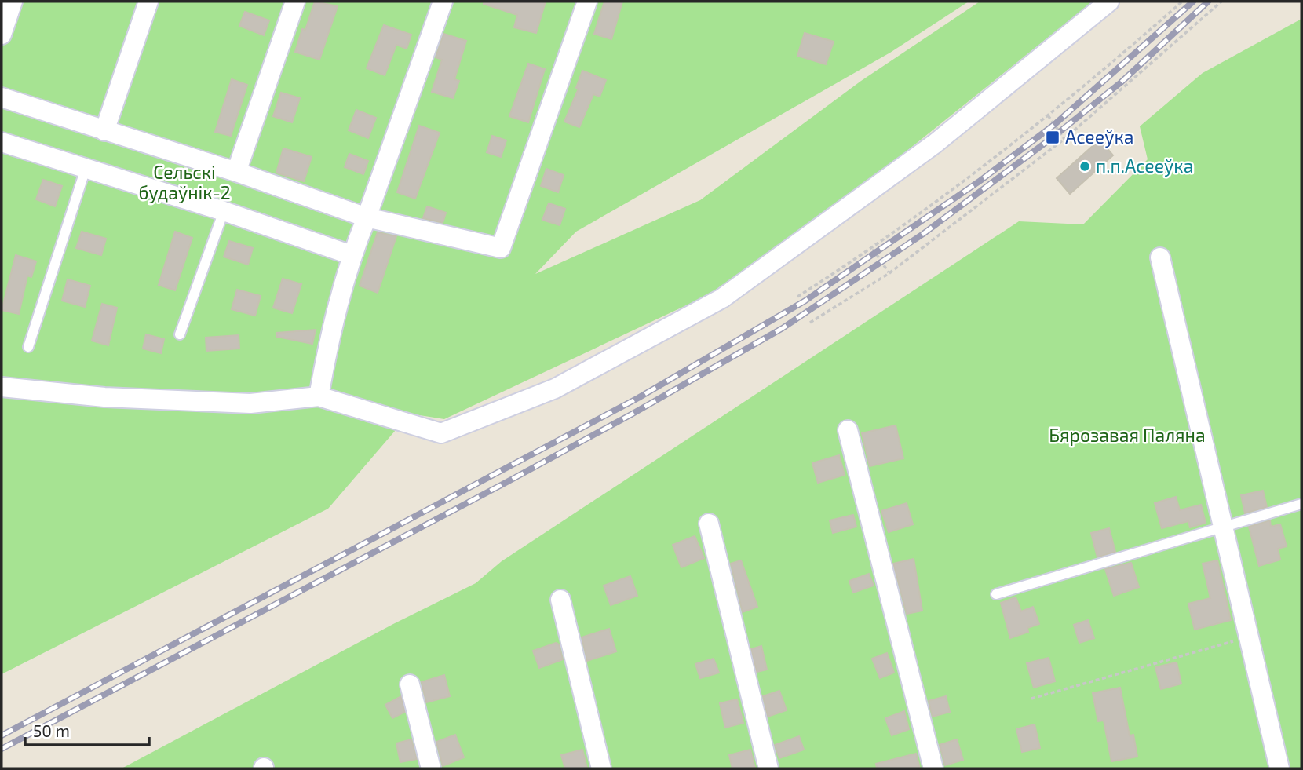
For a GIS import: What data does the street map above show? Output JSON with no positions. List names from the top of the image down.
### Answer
{
  "parks": ["Сельскі будаўнік-2", "Бярозавая Паляна"],
  "places": {
    "transit": ["Асееўка"],
    "other": ["п.п.Асееўка"]
  },
  "scale_bar": "50 m"
}
